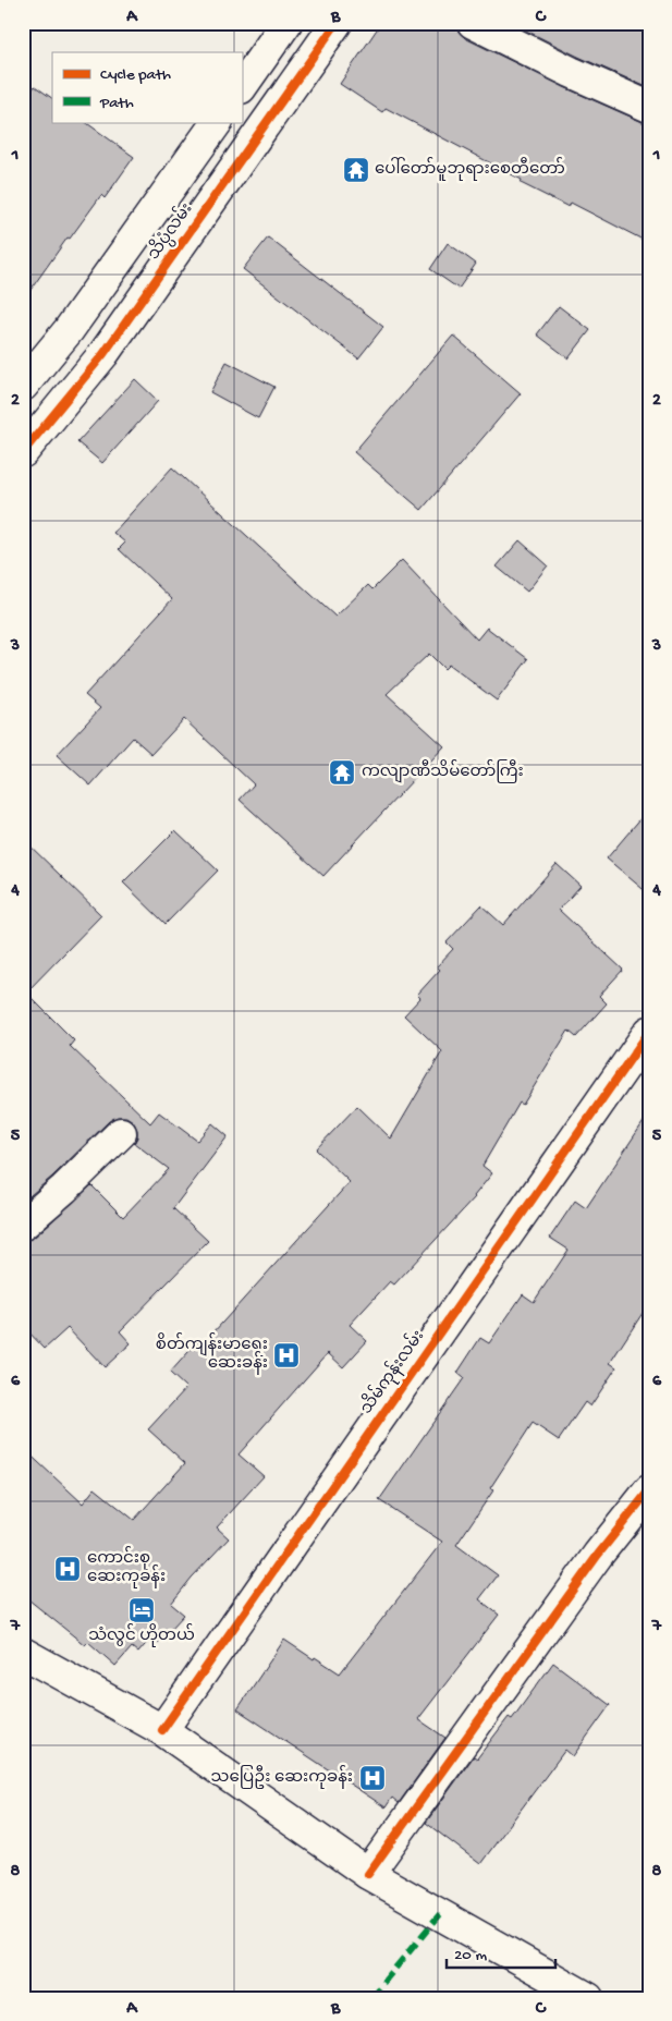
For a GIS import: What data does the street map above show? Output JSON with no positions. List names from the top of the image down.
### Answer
{
  "streets": {
    "street": ["သိပ္ပံလမ်း", "သိမ်ကုန်းလမ်း"]
  },
  "places": {
    "temple": ["ပေါ်တော်မူဘုရားစေတီတော်", "ကလျာဏီသိမ်တော်ကြီး"],
    "hospital": ["စိတ်ကျန်းမာရေး ဆေးခန်း", "ကောင်းစု ဆေးကုခန်း", "သပြေဦး ဆေးကုခန်း"],
    "hotel": ["သံလွင် ဟိုတယ်"]
  },
  "legend": ["Cycle path", "Path"],
  "scale_bar": "20 m",
  "grid": {
    "columns": ["A", "B", "C"],
    "rows": [
      "1",
      "2",
      "3",
      "4",
      "5",
      "6",
      "7",
      "8"
    ]
  }
}
